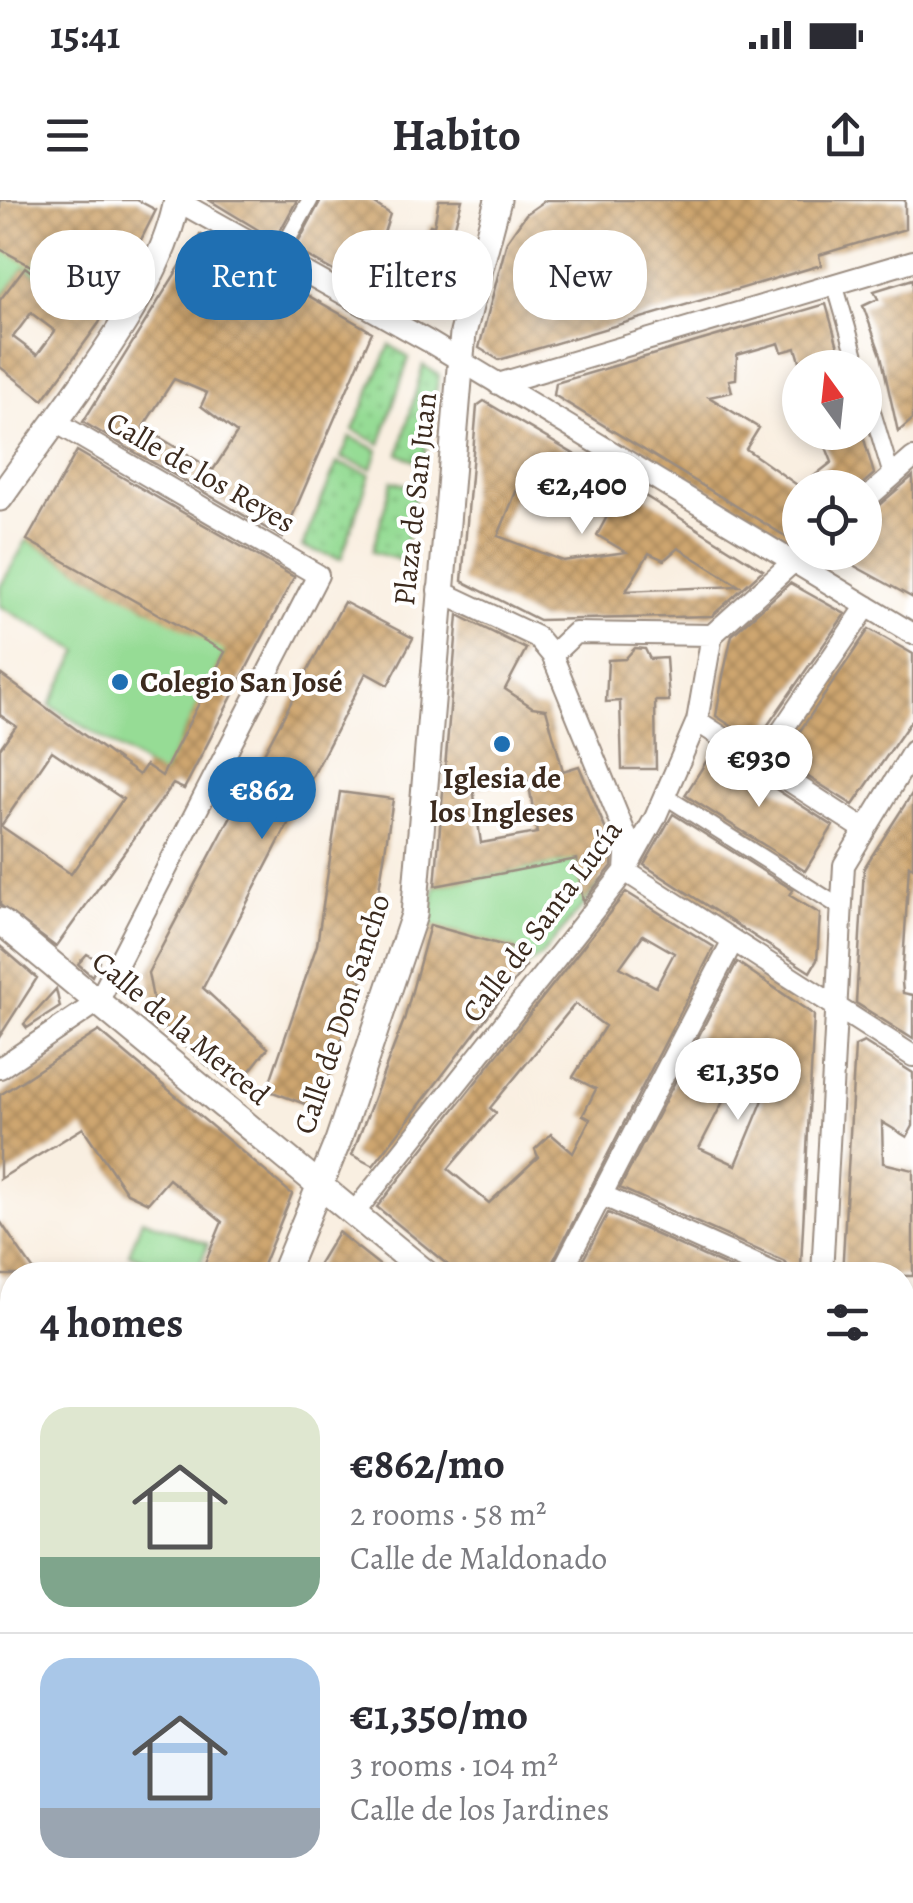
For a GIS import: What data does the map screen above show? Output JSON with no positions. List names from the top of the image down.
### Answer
{
  "streets": {
    "street": [
      "Calle de los Reyes",
      "Plaza de San Juan",
      "Calle de Santa Lucía",
      "Calle de Don Sancho",
      "Calle de la Merced"
    ]
  },
  "crossings": [
    ["Calle de los Reyes", "Calle de la Merced"],
    ["Plaza de San Juan", "Calle de Don Sancho"],
    ["Calle de Santa Lucía", "Calle de la Merced"],
    ["Calle de Don Sancho", "Calle de la Merced"]
  ],
  "places": ["Colegio San José", "Iglesia de los Ingleses"],
  "north": "top",
  "page": {
    "status": "15:41",
    "header": "Habito",
    "chip": [
      "Buy",
      "Rent",
      "Filters",
      "New"
    ],
    "price": [
      "€2,400",
      "€930",
      "€862",
      "€1,350"
    ],
    "heading": "4 homes",
    "list": [
      {
        "name": "€862/mo",
        "note": "2 rooms · 58 m² · Calle de Maldonado"
      },
      {
        "name": "€1,350/mo",
        "note": "3 rooms · 104 m² · Calle de los Jardines"
      }
    ]
  }
}
